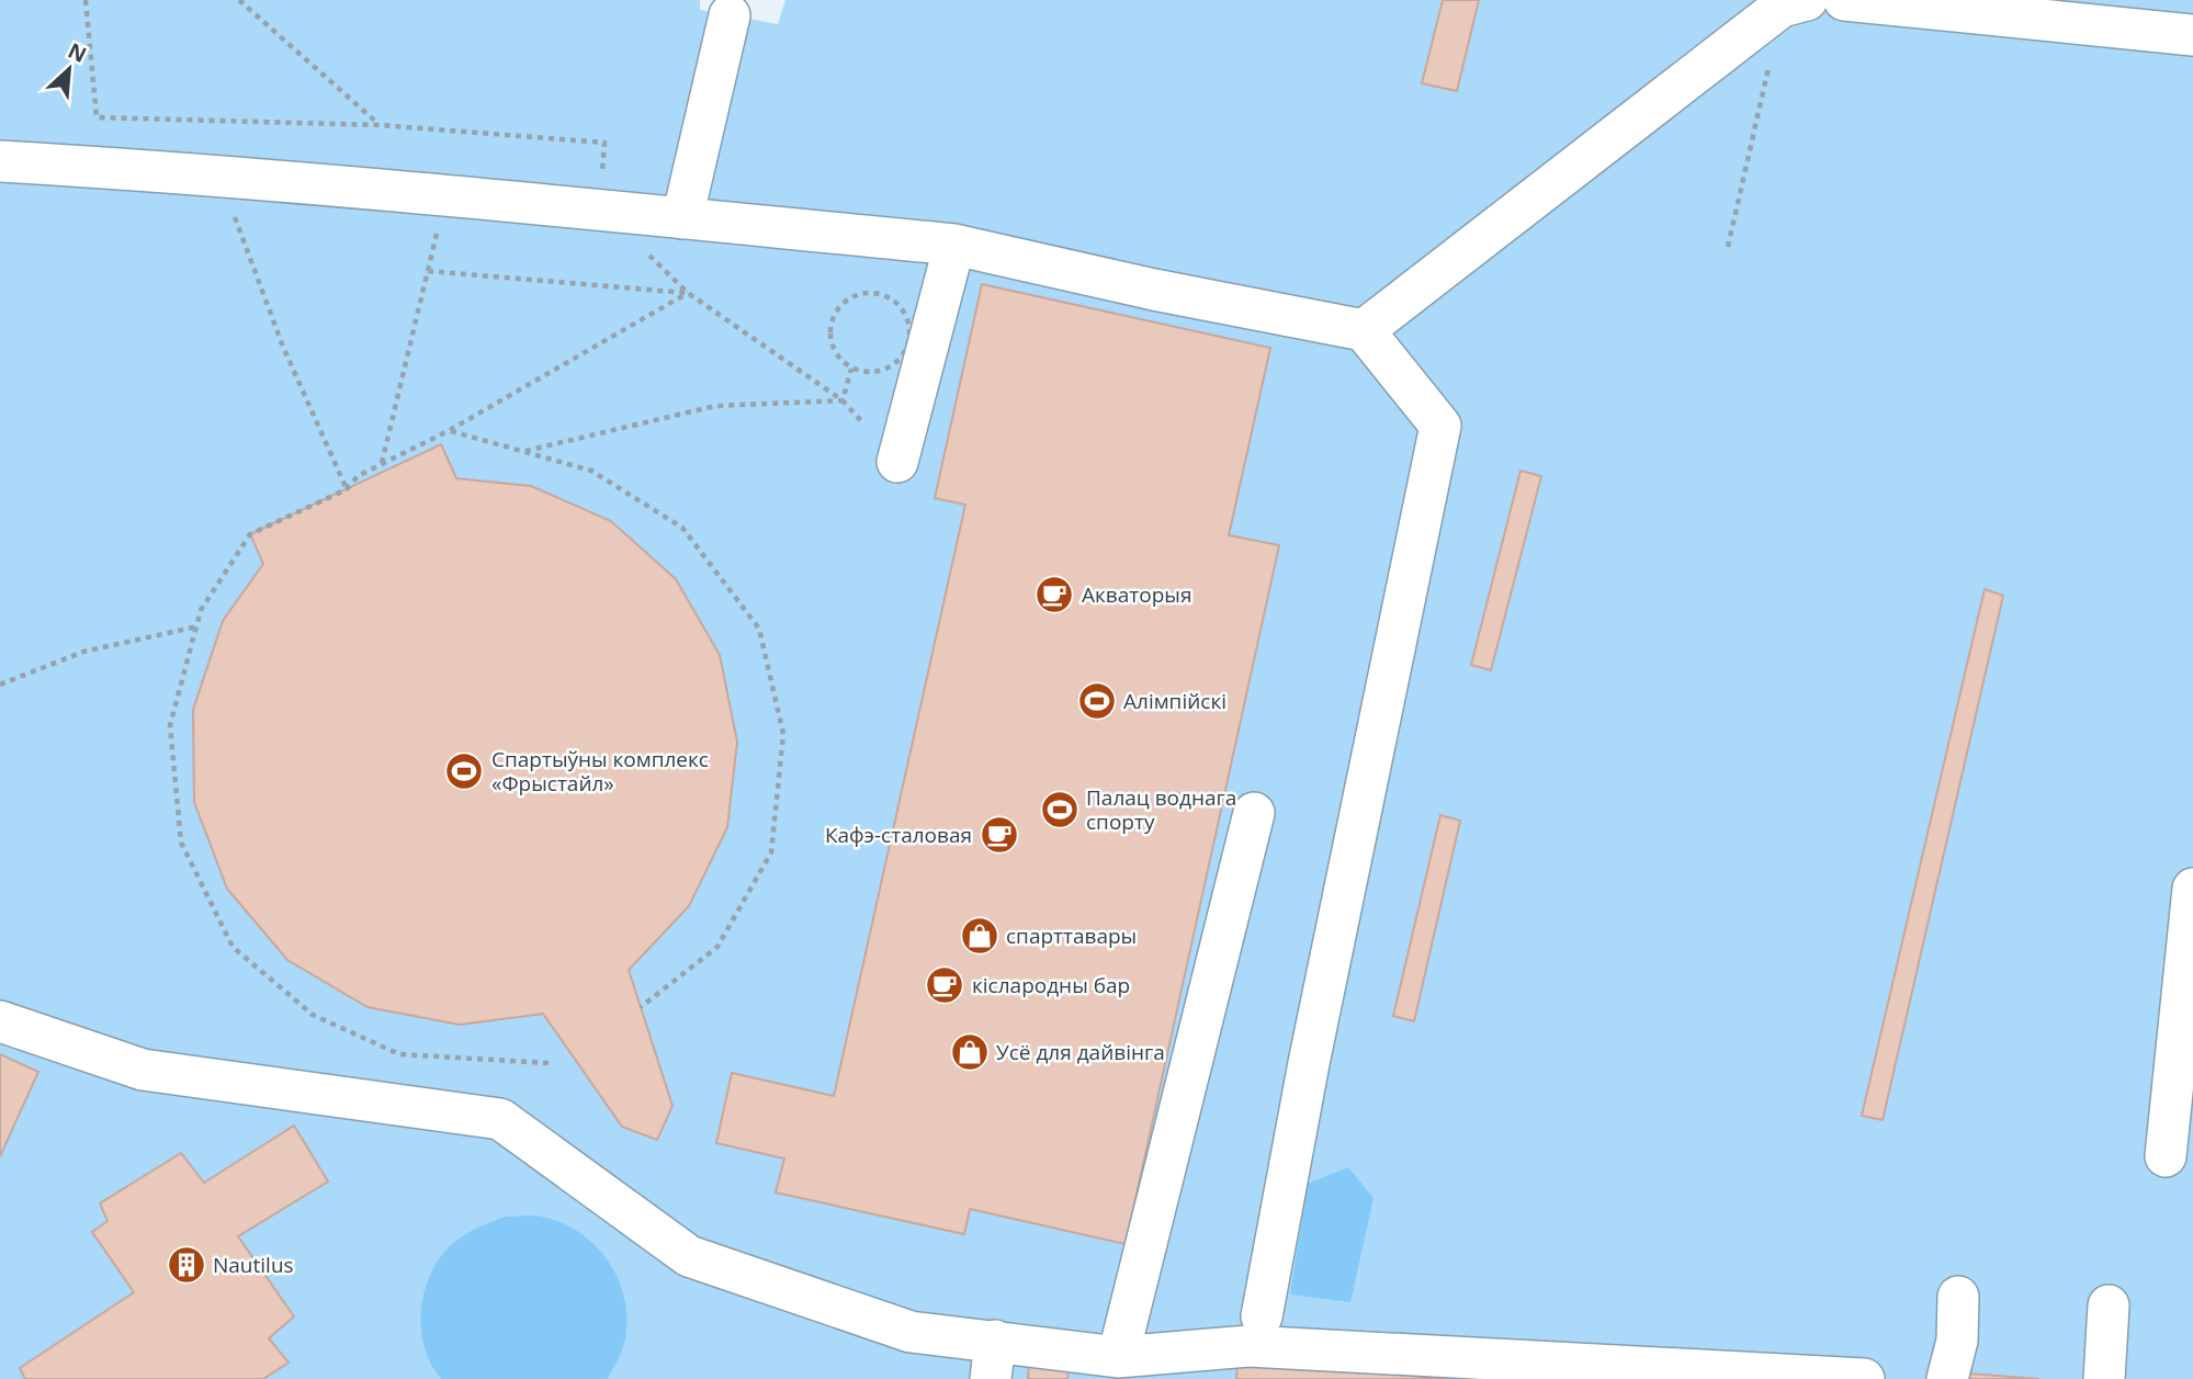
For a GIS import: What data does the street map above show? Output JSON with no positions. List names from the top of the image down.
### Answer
{
  "places": {
    "cafe": ["Акваторыя", "Кафэ-сталовая", "кіслародны бар"],
    "sports": ["Алімпійскі", "Спартыўны комплекс «Фрыстайл»", "Палац воднага спорту"],
    "shop": ["спарттавары", "Усё для дайвінга"],
    "building": ["Nautilus"]
  },
  "north": "top right"
}
